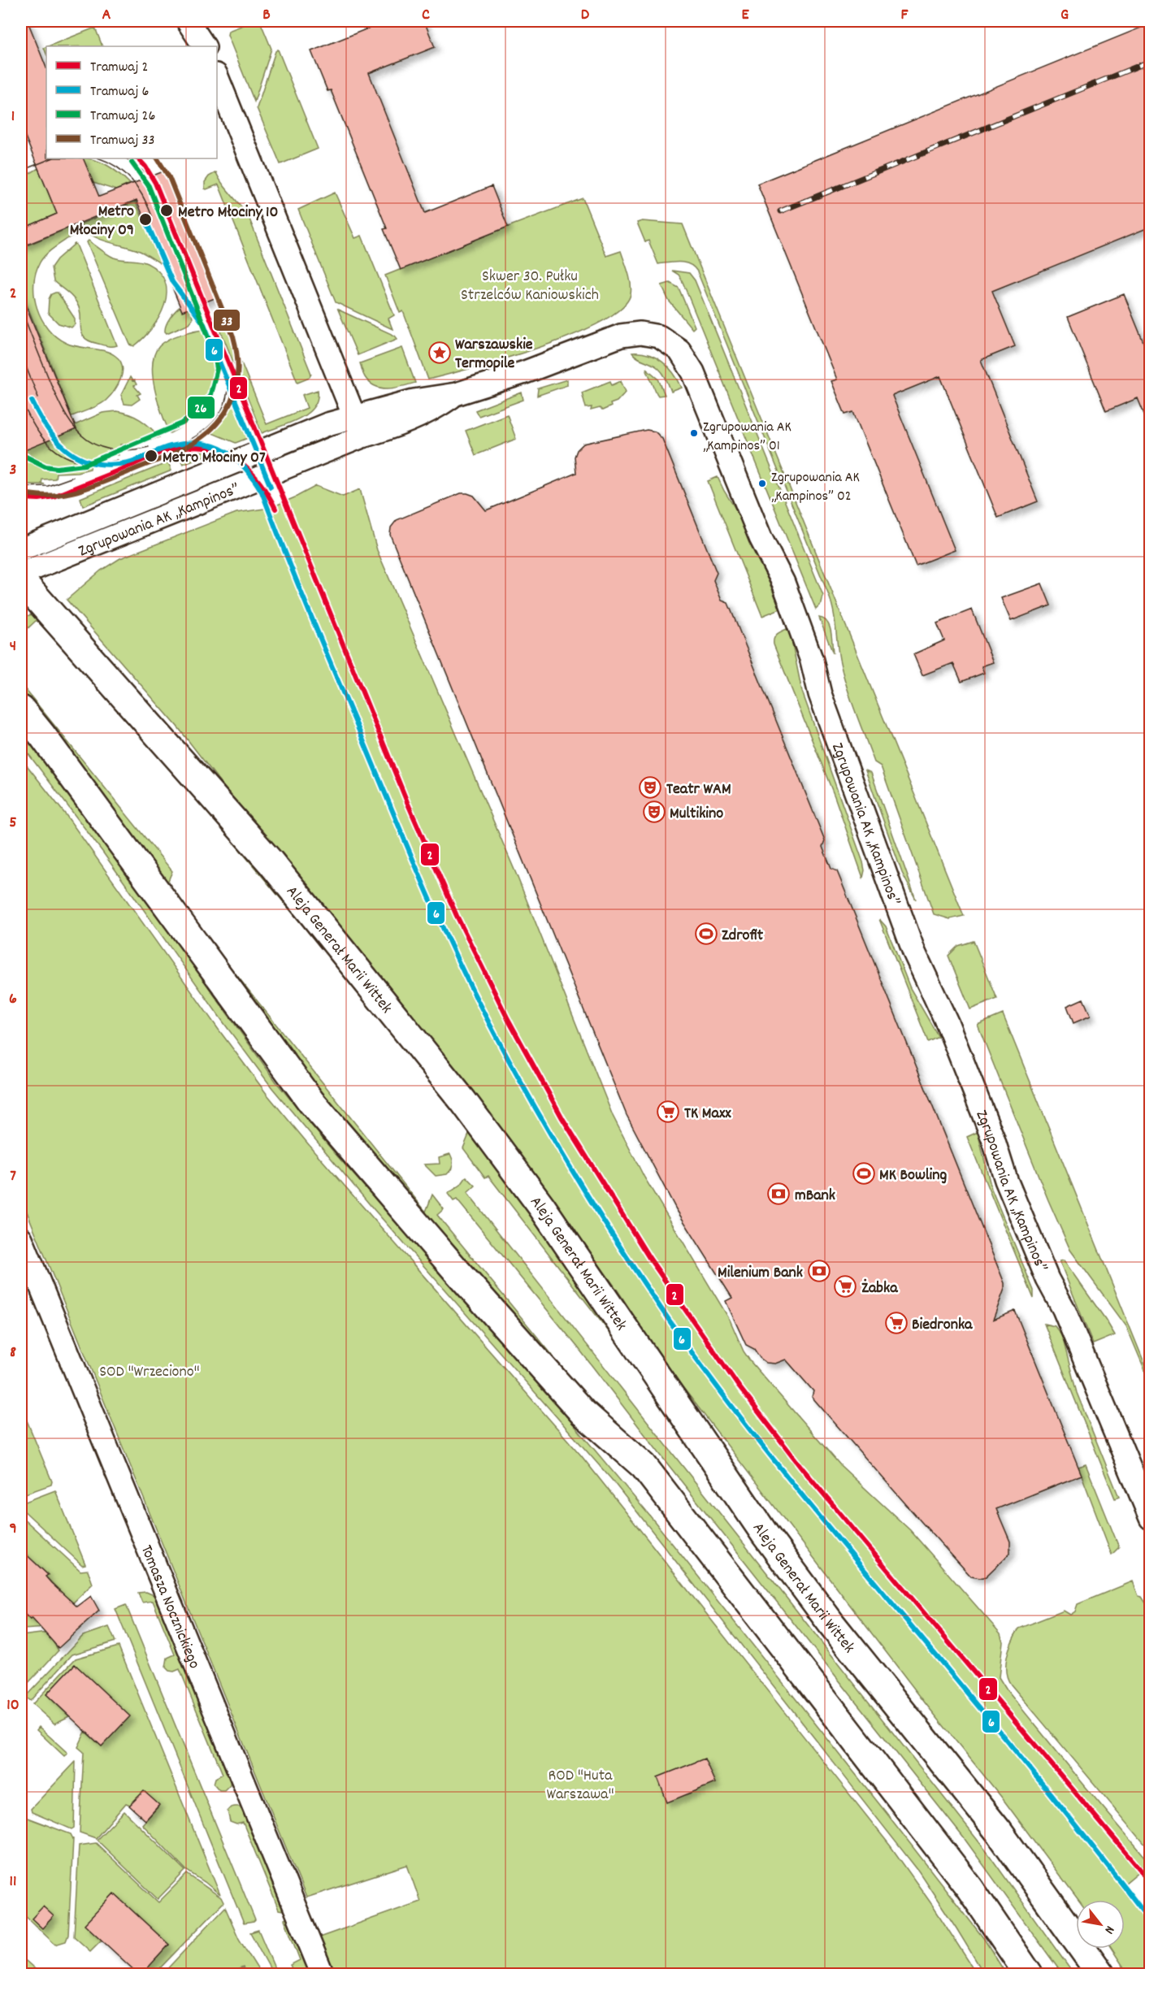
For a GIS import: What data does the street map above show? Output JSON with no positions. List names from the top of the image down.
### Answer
{
  "streets": {
    "main road": ["Aleja Generał Marii Wittek"],
    "street": ["Zgrupowania AK „Kampinos”", "Tomasza Nocznickiego"]
  },
  "parks": ["Skwer 30. Pułku Strzelców Kaniowskich", "SOD \"Wrzeciono\"", "ROD \"Huta Warszawa\""],
  "places": {
    "other": [
      "Metro Młociny 10",
      "Metro Młociny 09",
      "Zgrupowania AK „Kampinos” 01",
      "Metro Młociny 07",
      "Zgrupowania AK „Kampinos” 02"
    ],
    "place": ["Warszawskie Termopile"],
    "theatre": ["Teatr WAM", "Multikino"],
    "sports": ["Zdrofit", "MK Bowling"],
    "supermarket": ["TK Maxx", "Żabka", "Biedronka"],
    "bank": ["mBank", "Milenium Bank"]
  },
  "lines": [
    "tram line 2",
    "tram line 33",
    "tram line 26",
    "tram line 6"
  ],
  "legend": [
    "Tramwaj 2",
    "Tramwaj 6",
    "Tramwaj 26",
    "Tramwaj 33"
  ],
  "north": "bottom right",
  "grid": {
    "columns": [
      "A",
      "B",
      "C",
      "D",
      "E",
      "F",
      "G"
    ],
    "rows": [
      "1",
      "2",
      "3",
      "4",
      "5",
      "6",
      "7",
      "8",
      "9",
      "10",
      "11"
    ]
  }
}
